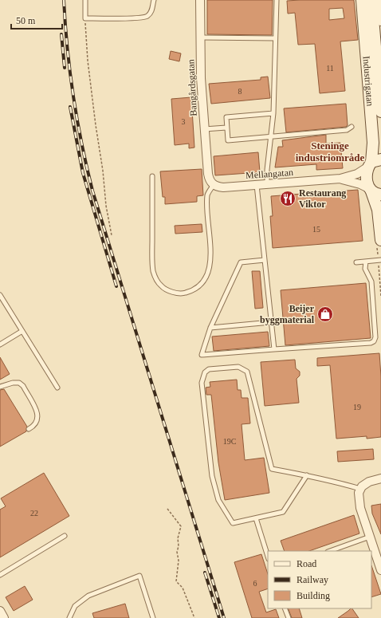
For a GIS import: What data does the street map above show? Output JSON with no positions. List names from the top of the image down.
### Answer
{
  "streets": {
    "main road": ["Industrigatan"],
    "street": ["Bangårdsgatan", "Mellangatan"]
  },
  "crossings": [
    ["Industrigatan", "Mellangatan"],
    ["Bangårdsgatan", "Mellangatan"]
  ],
  "districts": ["Steninge industriområde"],
  "places": {
    "restaurant": ["Restaurang Viktor"],
    "shop": ["Beijer byggmaterial"]
  },
  "house_numbers": [
    "11",
    "8",
    "3",
    "15",
    "19",
    "19C",
    "22",
    "6"
  ],
  "legend": ["Road", "Railway", "Building"],
  "scale_bar": "50 m"
}
